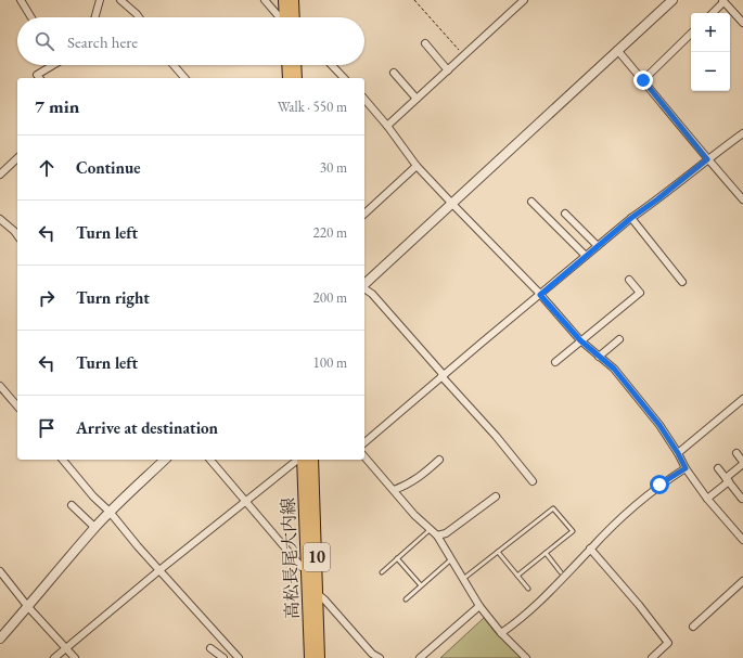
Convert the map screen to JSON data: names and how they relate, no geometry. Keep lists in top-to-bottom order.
{
  "streets": {
    "main road": ["10", "高松長尾大内線"]
  },
  "page": {
    "map_buttons": ["+", "−"],
    "search": "Search here",
    "heading": ["7 min", "Walk · 550 m"],
    "list": [
      ["Continue", "30 m"],
      ["Turn left", "220 m"],
      ["Turn right", "200 m"],
      ["Turn left", "100 m"],
      "Arrive at destination"
    ]
  }
}
